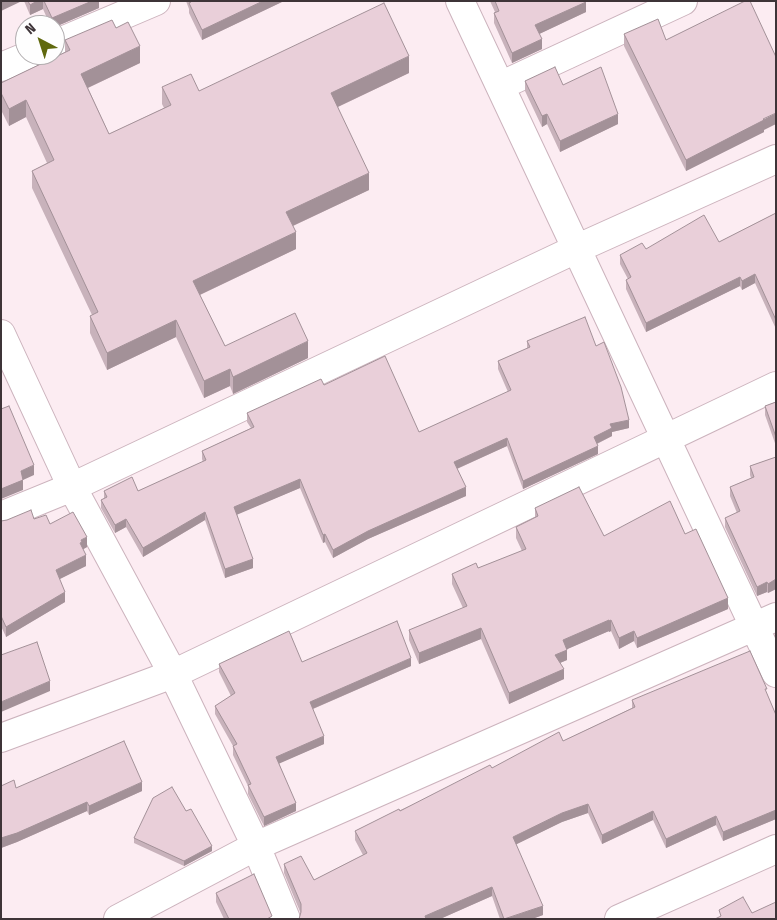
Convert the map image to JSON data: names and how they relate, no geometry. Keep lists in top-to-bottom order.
{
  "north": "top left"
}
